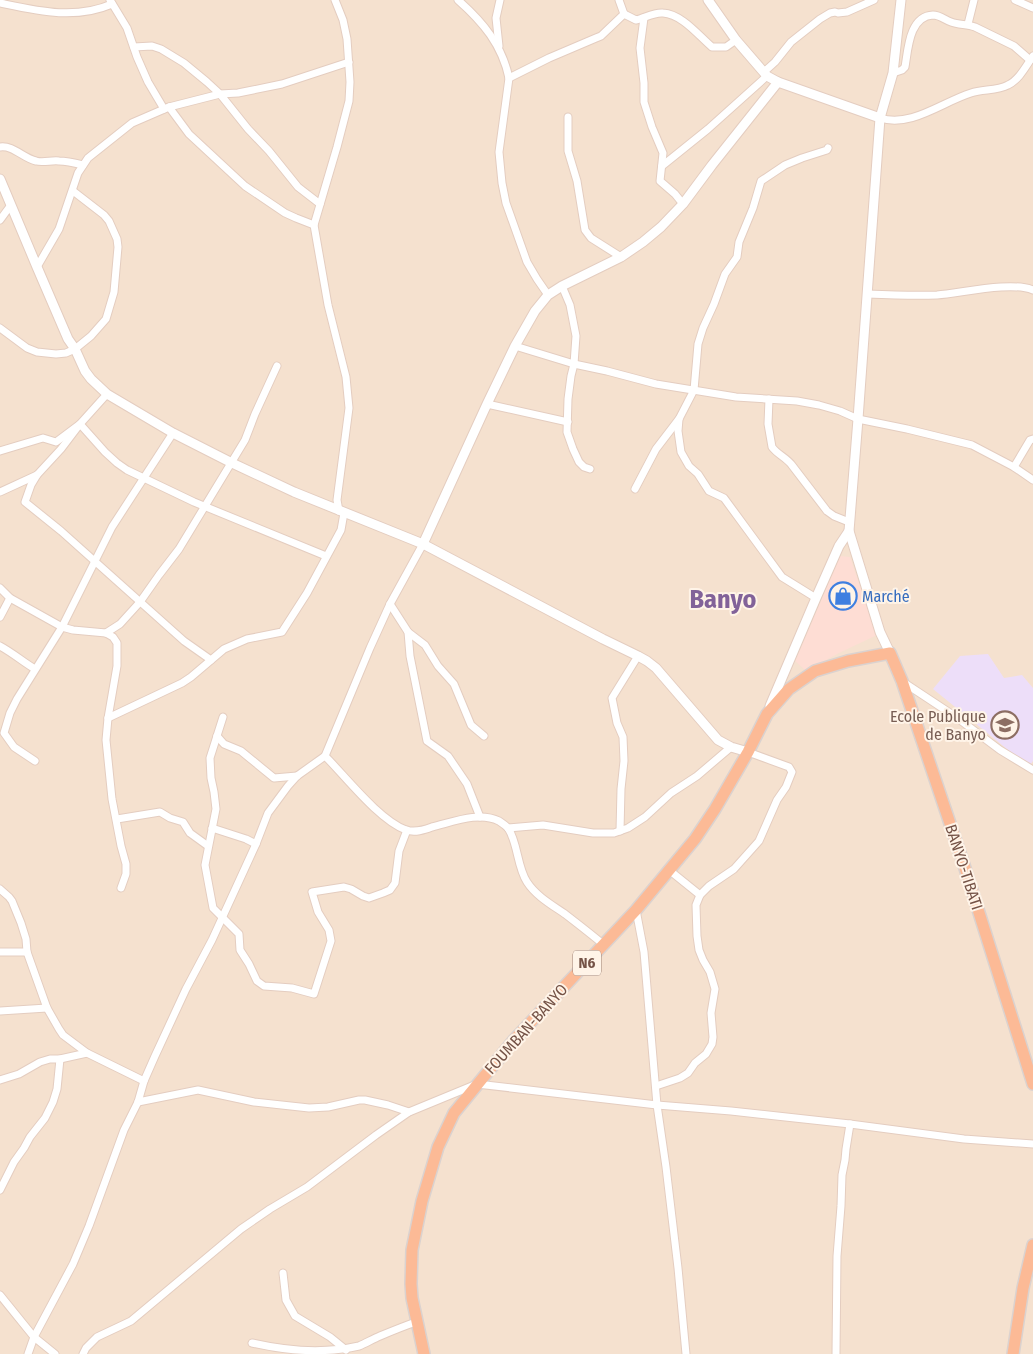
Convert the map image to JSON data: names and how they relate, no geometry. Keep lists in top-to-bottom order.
{
  "streets": {
    "highway": ["BANYO-TIBATI", "N6", "FOUMBAN-BANYO"]
  },
  "crossings": [
    ["BANYO-TIBATI", "FOUMBAN-BANYO"]
  ],
  "districts": ["Banyo"],
  "places": {
    "shop": ["Marché"],
    "school or university": ["Ecole Publique de Banyo"]
  }
}
